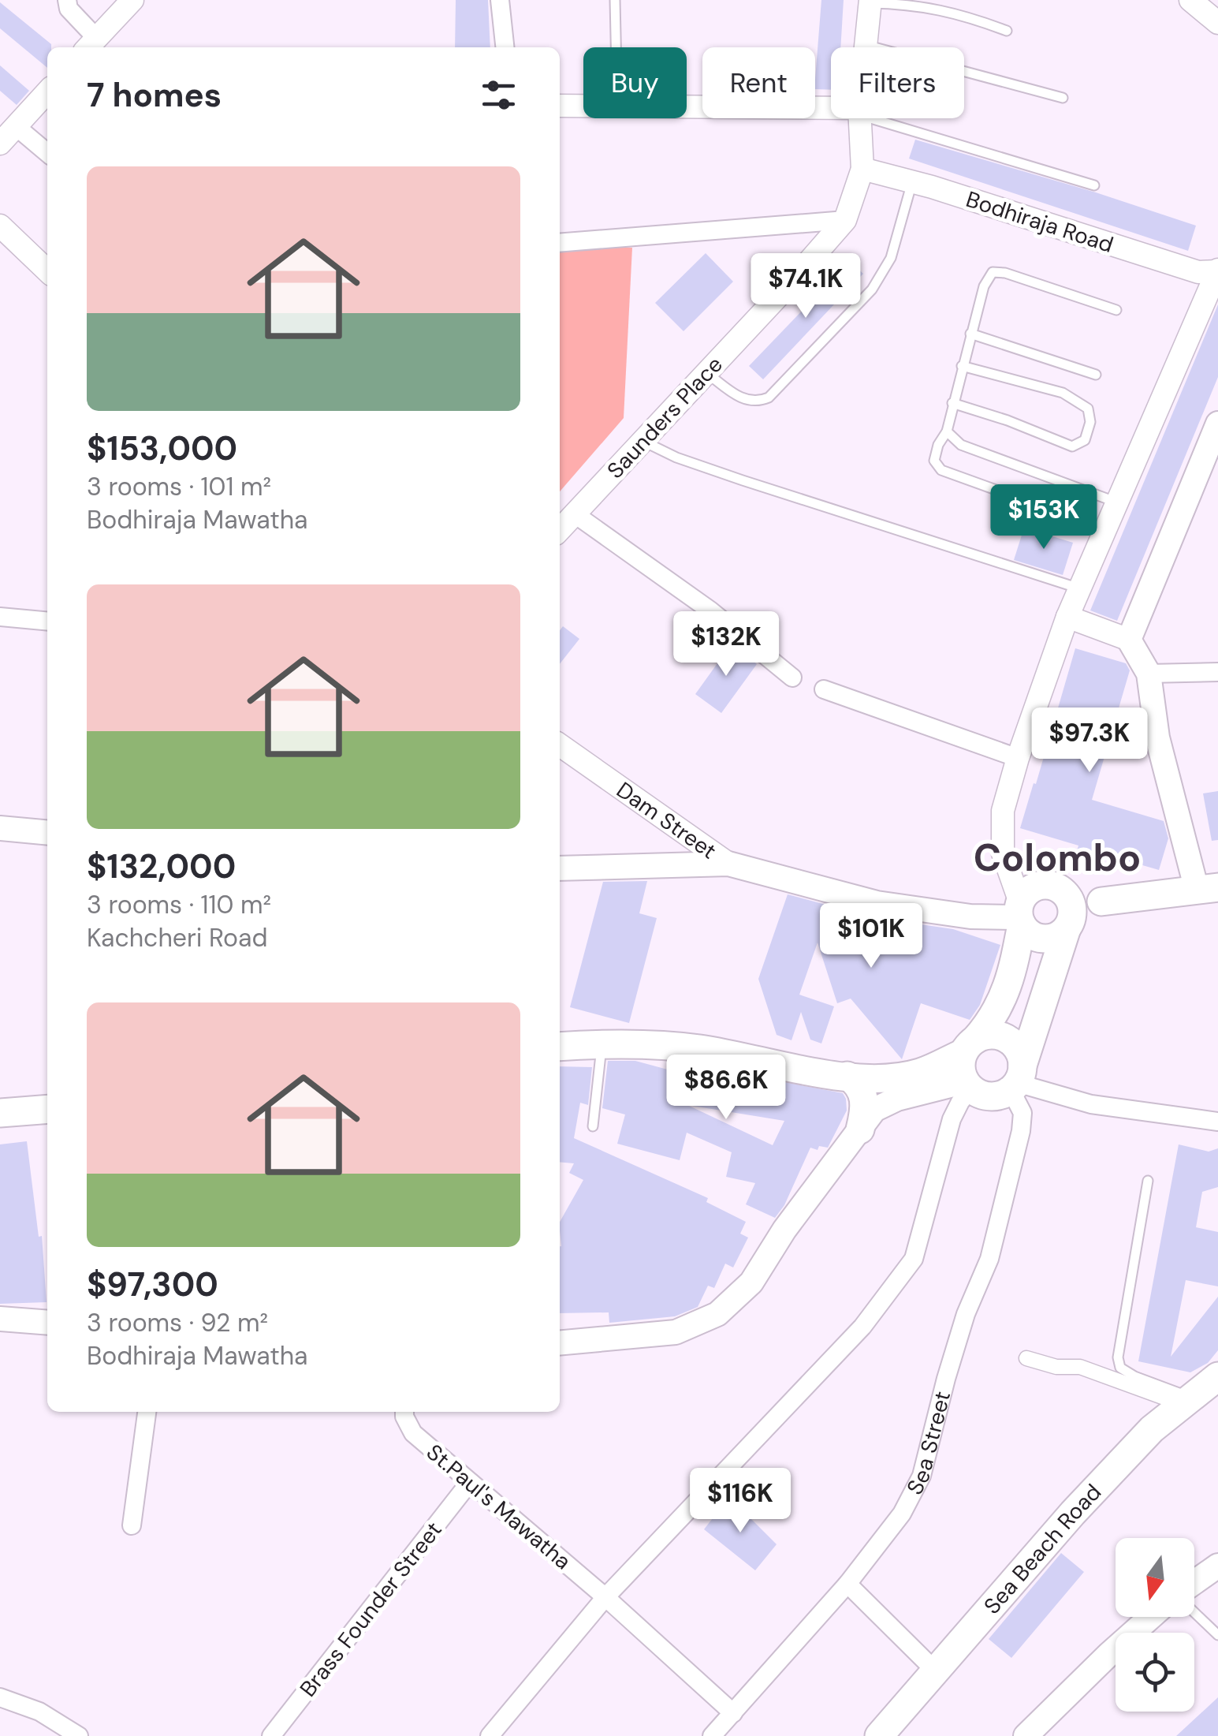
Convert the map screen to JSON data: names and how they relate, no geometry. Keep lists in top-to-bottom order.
{
  "streets": {
    "main road": ["Dam Street", "Sea Beach Road"],
    "street": [
      "Bodhiraja Road",
      "Saunders Place",
      "Sea Street",
      "St.Paul's Mawatha",
      "Brass Founder Street"
    ]
  },
  "crossings": [
    ["Bodhiraja Road", "Saunders Place"],
    ["Sea Street", "St.Paul's Mawatha"],
    ["St.Paul's Mawatha", "Brass Founder Street"]
  ],
  "districts": ["Colombo"],
  "north": "bottom",
  "page": {
    "chip": ["Buy", "Rent", "Filters"],
    "heading": "7 homes",
    "list": [
      {
        "name": "$153,000",
        "note": "3 rooms · 101 m² · Bodhiraja Mawatha"
      },
      {
        "name": "$132,000",
        "note": "3 rooms · 110 m² · Kachcheri Road"
      },
      {
        "name": "$97,300",
        "note": "3 rooms · 92 m² · Bodhiraja Mawatha"
      }
    ],
    "price": [
      "$74.1K",
      "$153K",
      "$132K",
      "$97.3K",
      "$101K",
      "$86.6K",
      "$116K"
    ]
  }
}
